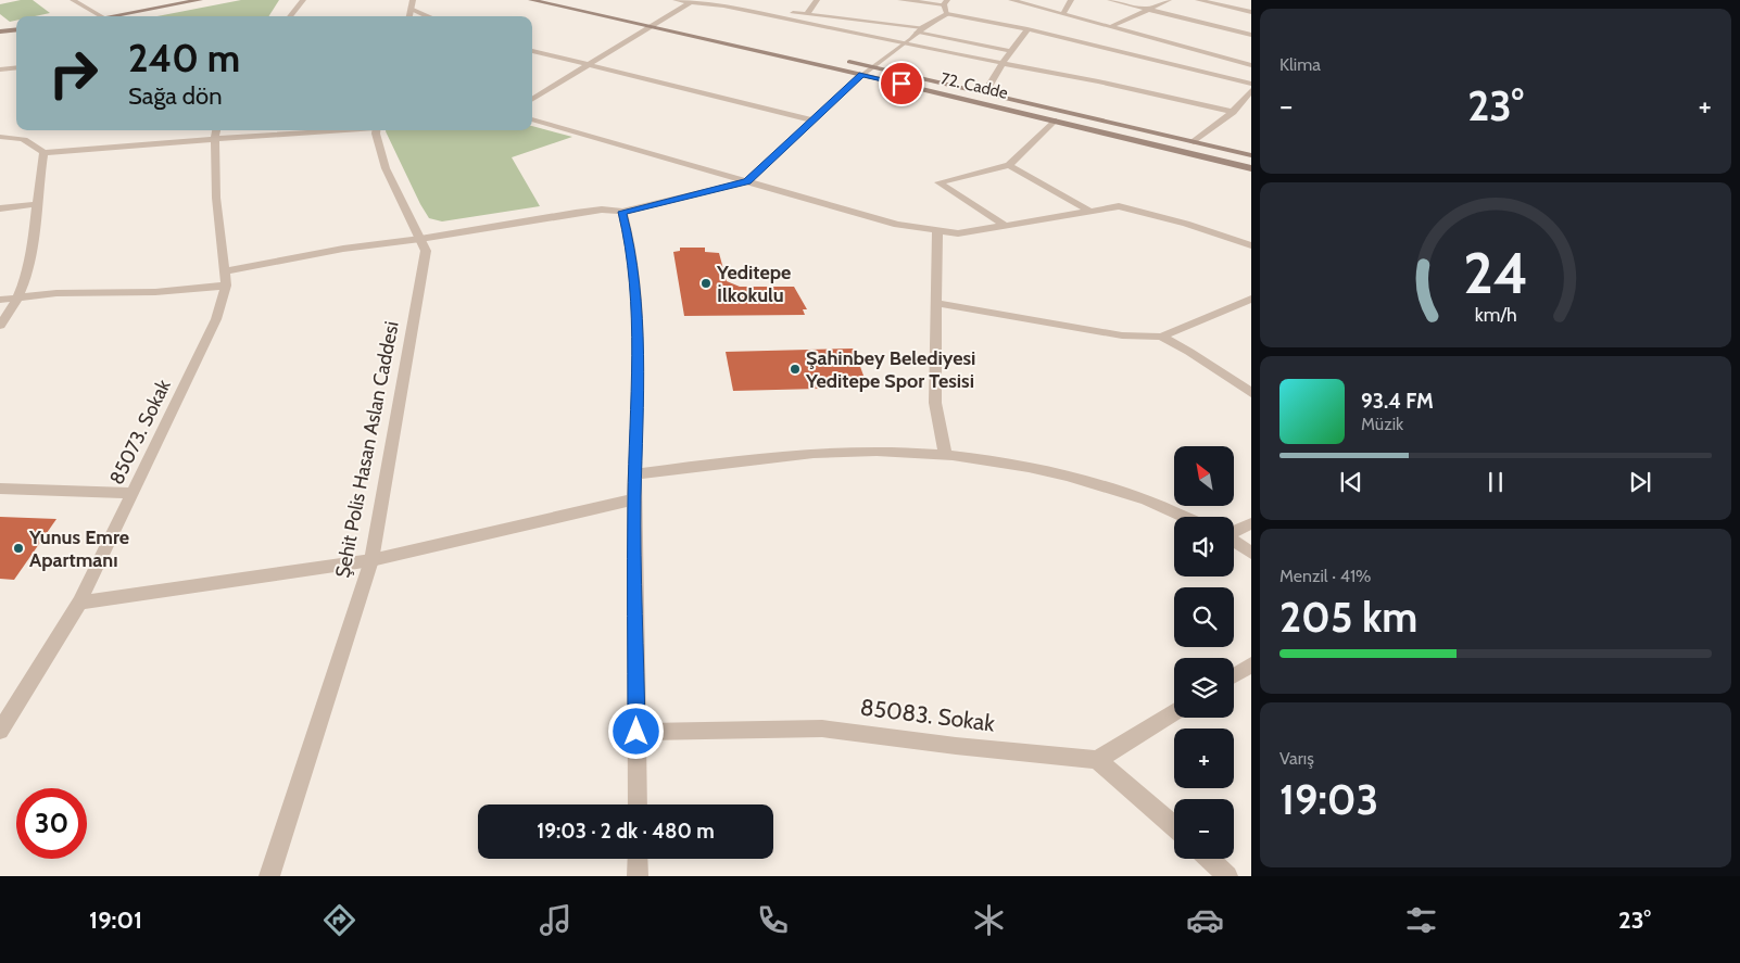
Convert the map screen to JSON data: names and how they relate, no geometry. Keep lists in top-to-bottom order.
{
  "streets": {
    "main road": ["72. Cadde"],
    "street": ["85073. Sokak", "Şehit Polis Hasan Aslan Caddesi", "85083. Sokak"]
  },
  "places": ["Yeditepe İlkokulu", "Şahinbey Belediyesi Yeditepe Spor Tesisi", "Yunus Emre Apartmanı"],
  "north": "top left",
  "page": {
    "tile": [
      "Klima",
      ["Menzil · 41%", "205 km"],
      ["Varış", "19:03"]
    ],
    "turn": ["240 m", "Sağa dön"],
    "heat": ["−", "23°", "+"],
    "song": ["93.4 FM", "Müzik"],
    "map_buttons": ["+", "−"],
    "limit": "30",
    "trip": "19:03 · 2 dk · 480 m",
    "tabs": ["19:01", "23°"],
    "gauge": ["24", "km/h"]
  }
}
